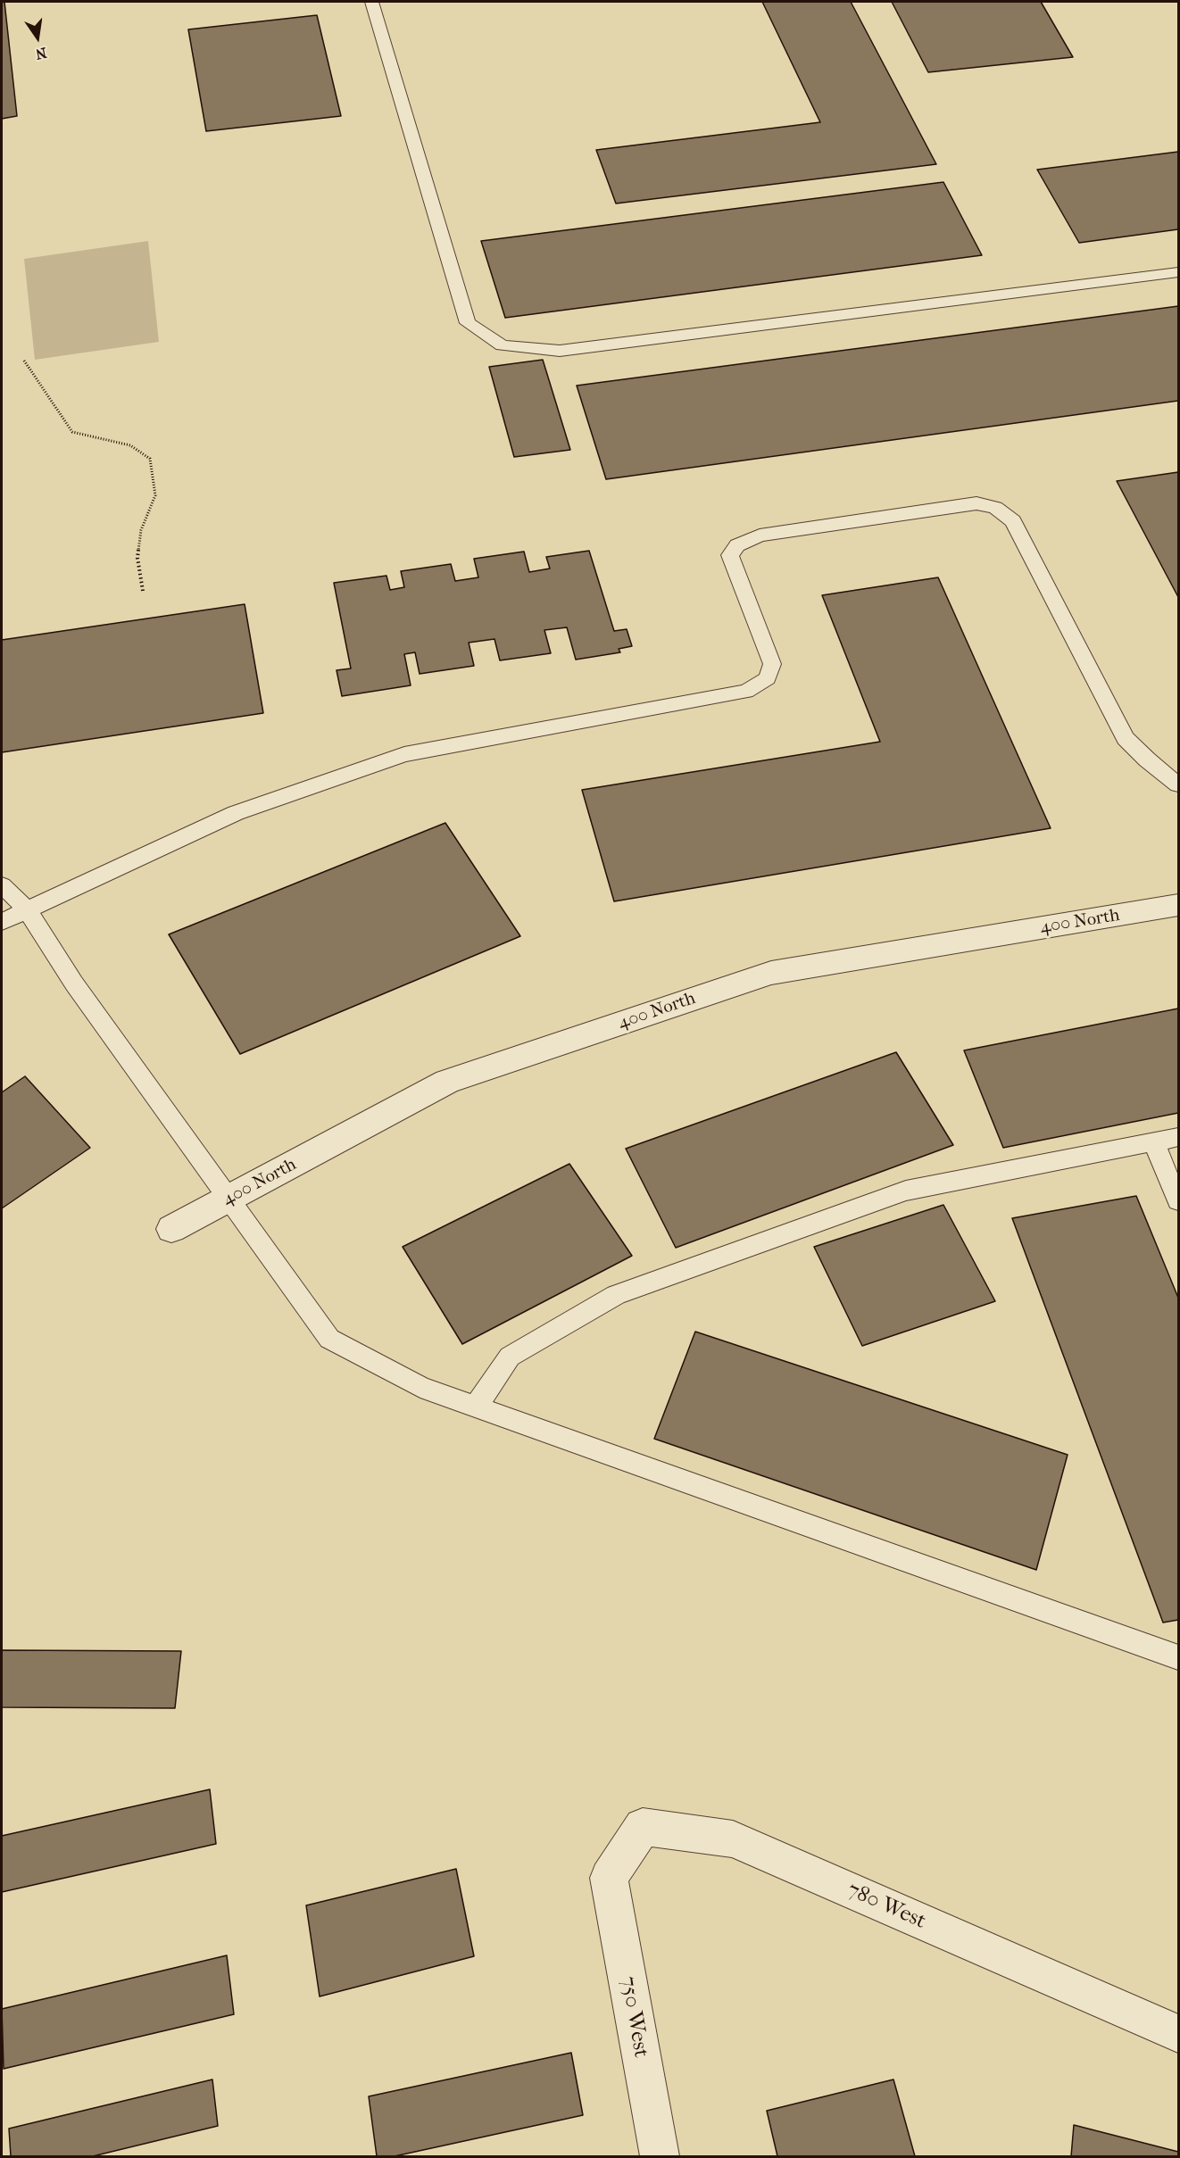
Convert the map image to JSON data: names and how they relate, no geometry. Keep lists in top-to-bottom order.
{
  "streets": {
    "street": ["400 North", "780 West", "750 West"]
  },
  "crossings": [
    ["780 West", "750 West"]
  ],
  "north": "bottom"
}
